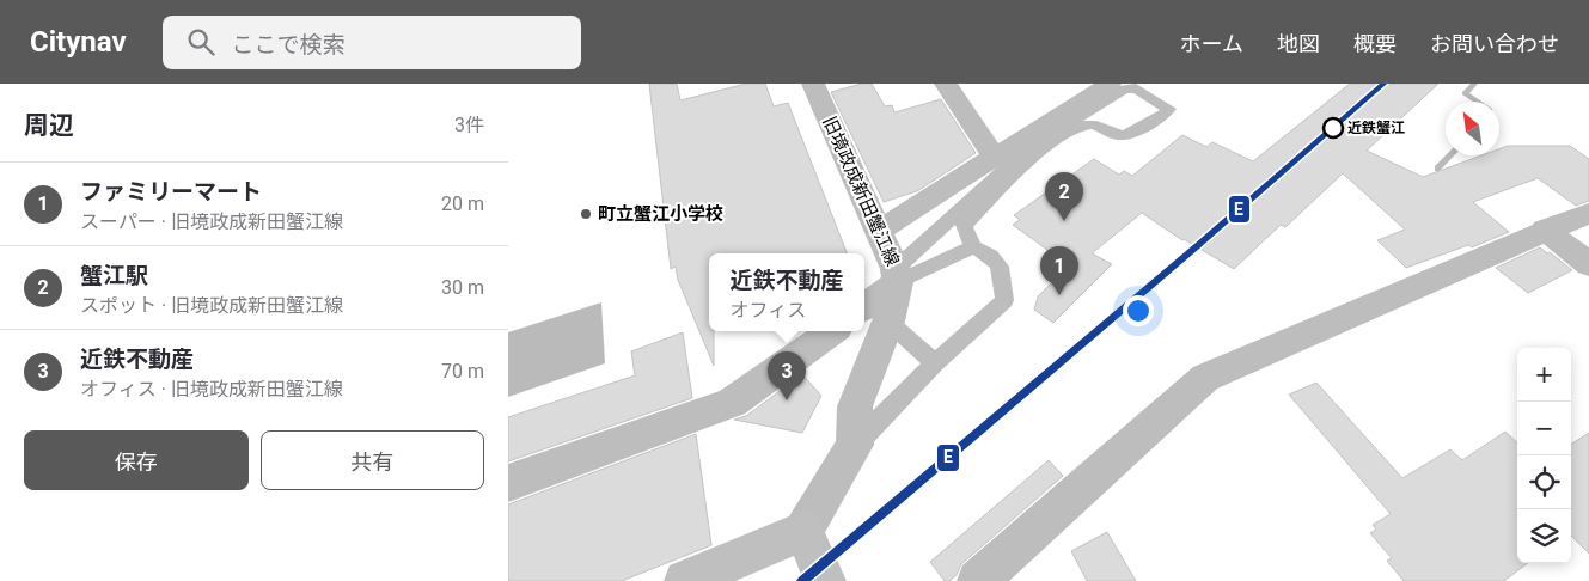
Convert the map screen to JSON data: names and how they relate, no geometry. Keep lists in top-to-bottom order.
{
  "streets": {
    "street": ["旧境政成新田蟹江線"]
  },
  "places": ["近鉄蟹江", "町立蟹江小学校"],
  "lines": ["transit line E"],
  "north": "top left",
  "page": {
    "header": "Citynav",
    "search": "ここで検索",
    "nav": [
      "ホーム",
      "地図",
      "概要",
      "お問い合わせ"
    ],
    "heading": ["周辺", "3件"],
    "list": [
      {
        "mark": "1",
        "name": "ファミリーマート",
        "note": "スーパー · 旧境政成新田蟹江線",
        "value": "20 m"
      },
      {
        "mark": "2",
        "name": "蟹江駅",
        "note": "スポット · 旧境政成新田蟹江線",
        "value": "30 m"
      },
      {
        "mark": "3",
        "name": "近鉄不動産",
        "note": "オフィス · 旧境政成新田蟹江線",
        "value": "70 m"
      }
    ],
    "pins": ["2", "1", "3"],
    "popup": ["近鉄不動産", "オフィス"],
    "map_buttons": ["+", "−"],
    "buttons": ["保存", "共有"]
  }
}
